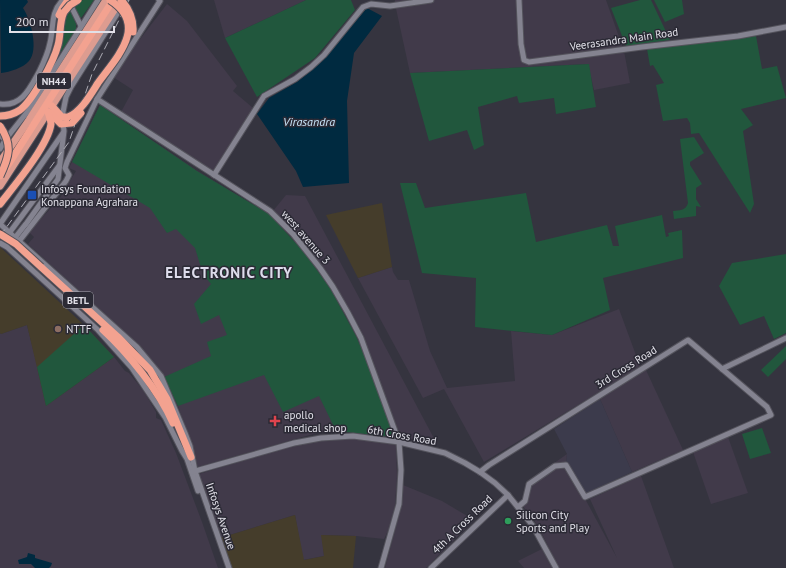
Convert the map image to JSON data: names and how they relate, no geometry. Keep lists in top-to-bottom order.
{
  "streets": {
    "highway": ["NH44", "BETL"],
    "street": [
      "Veerasandra Main Road",
      "west avenue 3",
      "3rd Cross Road",
      "6th Cross Road",
      "Infosys Avenue",
      "4th A Cross Road"
    ]
  },
  "crossings": [
    ["west avenue 3", "6th Cross Road"],
    ["BETL", "Infosys Avenue"],
    ["3rd Cross Road", "6th Cross Road"],
    ["6th Cross Road", "Infosys Avenue"],
    ["6th Cross Road", "4th A Cross Road"]
  ],
  "districts": ["ELECTRONIC CITY"],
  "water": ["Virasandra"],
  "places": {
    "transit": ["Infosys Foundation Konappana Agrahara"],
    "other": ["NTTF", "Silicon City Sports and Play"],
    "health": ["apollo medical shop"]
  },
  "scale_bar": "200 m"
}
